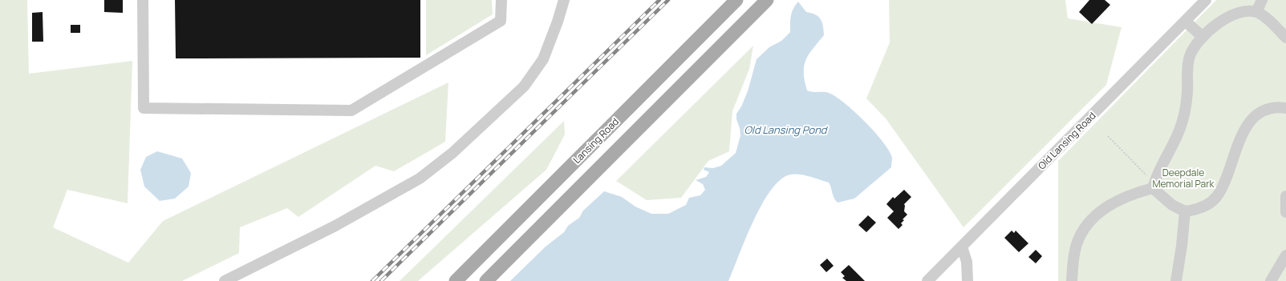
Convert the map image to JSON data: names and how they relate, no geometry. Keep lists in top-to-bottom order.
{
  "streets": {
    "main road": ["Lansing Road"],
    "street": ["Old Lansing Road"]
  },
  "water": ["Old Lansing Pond"],
  "parks": ["Deepdale Memorial Park"]
}
